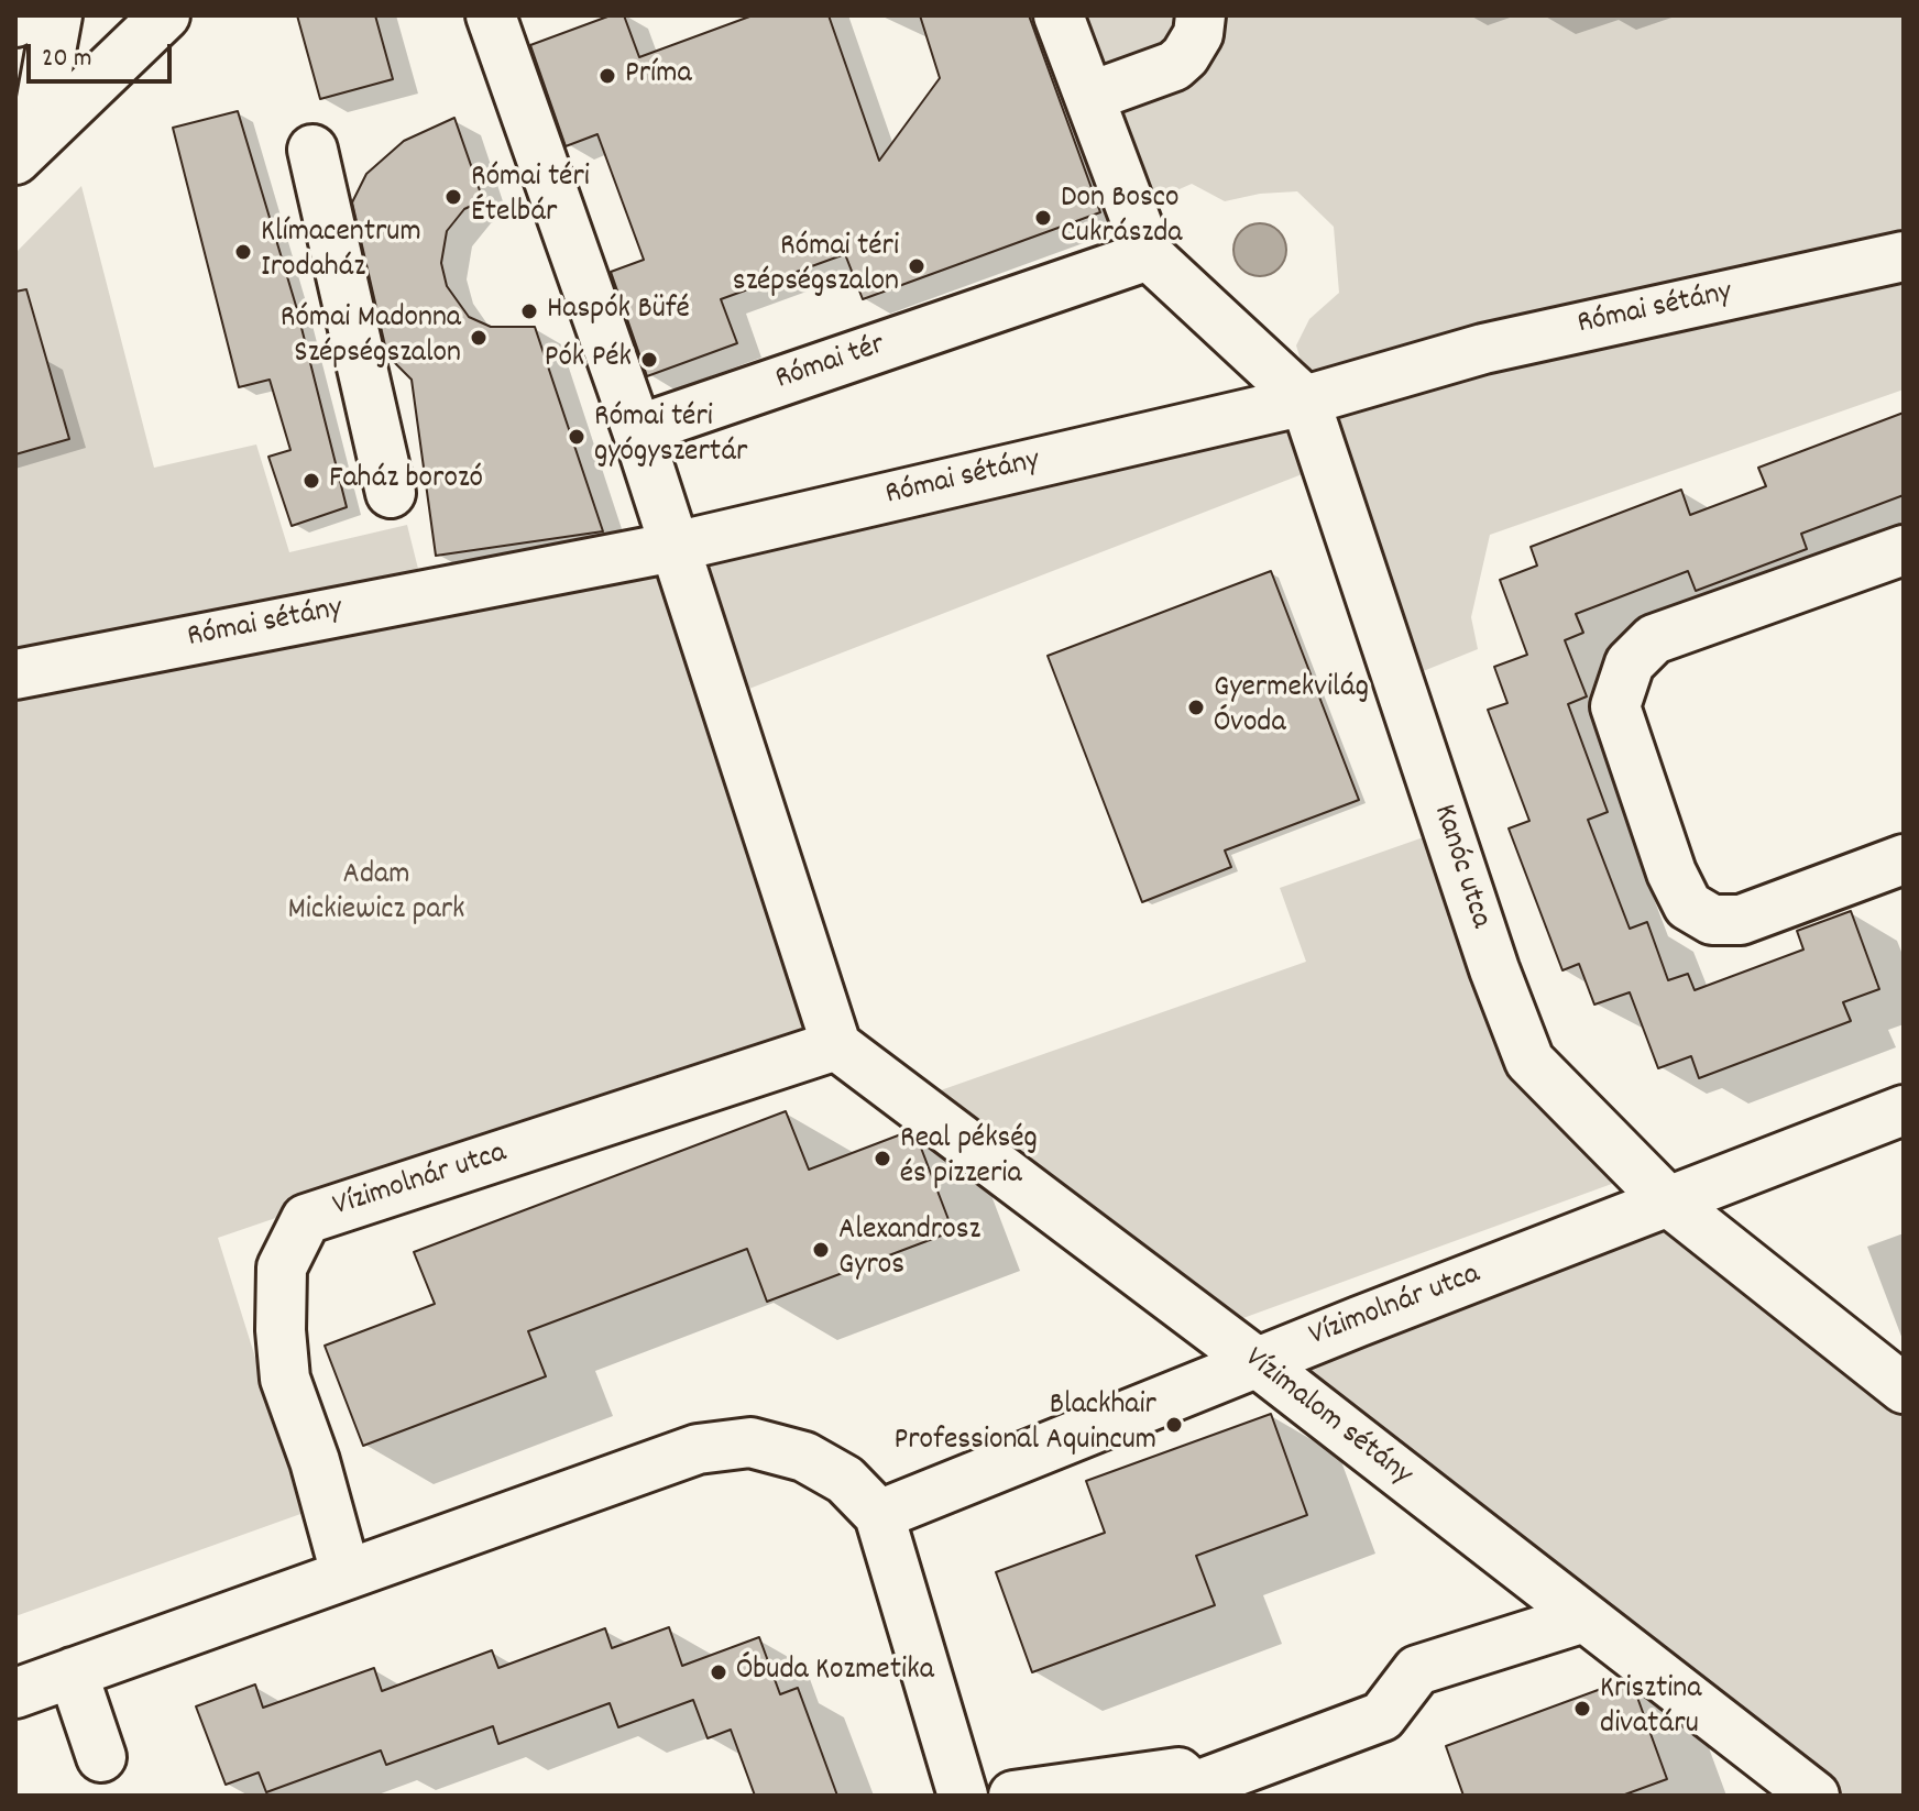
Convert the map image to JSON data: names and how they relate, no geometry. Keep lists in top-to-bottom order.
{
  "streets": {
    "street": [
      "Római sétány",
      "Római tér",
      "Kanóc utca",
      "Vízimolnár utca",
      "Vízimalom sétány"
    ]
  },
  "crossings": [
    ["Római sétány", "Kanóc utca"],
    ["Római tér", "Kanóc utca"],
    ["Kanóc utca", "Vízimolnár utca"],
    ["Vízimolnár utca", "Vízimalom sétány"]
  ],
  "parks": ["Adam Mickiewicz park"],
  "places": [
    "Príma",
    "Római téri Ételbár",
    "Don Bosco Cukrászda",
    "Klímacentrum Irodaház",
    "Római téri szépségszalon",
    "Haspók Büfé",
    "Római Madonna Szépségszalon",
    "Pók Pék",
    "Római téri gyógyszertár",
    "Faház borozó",
    "Gyermekvilág Óvoda",
    "Real pékség és pizzeria",
    "Alexandrosz Gyros",
    "Blackhair Professional Aquincum",
    "Óbuda Kozmetika",
    "Krisztina divatáru"
  ],
  "scale_bar": "20 m"
}
